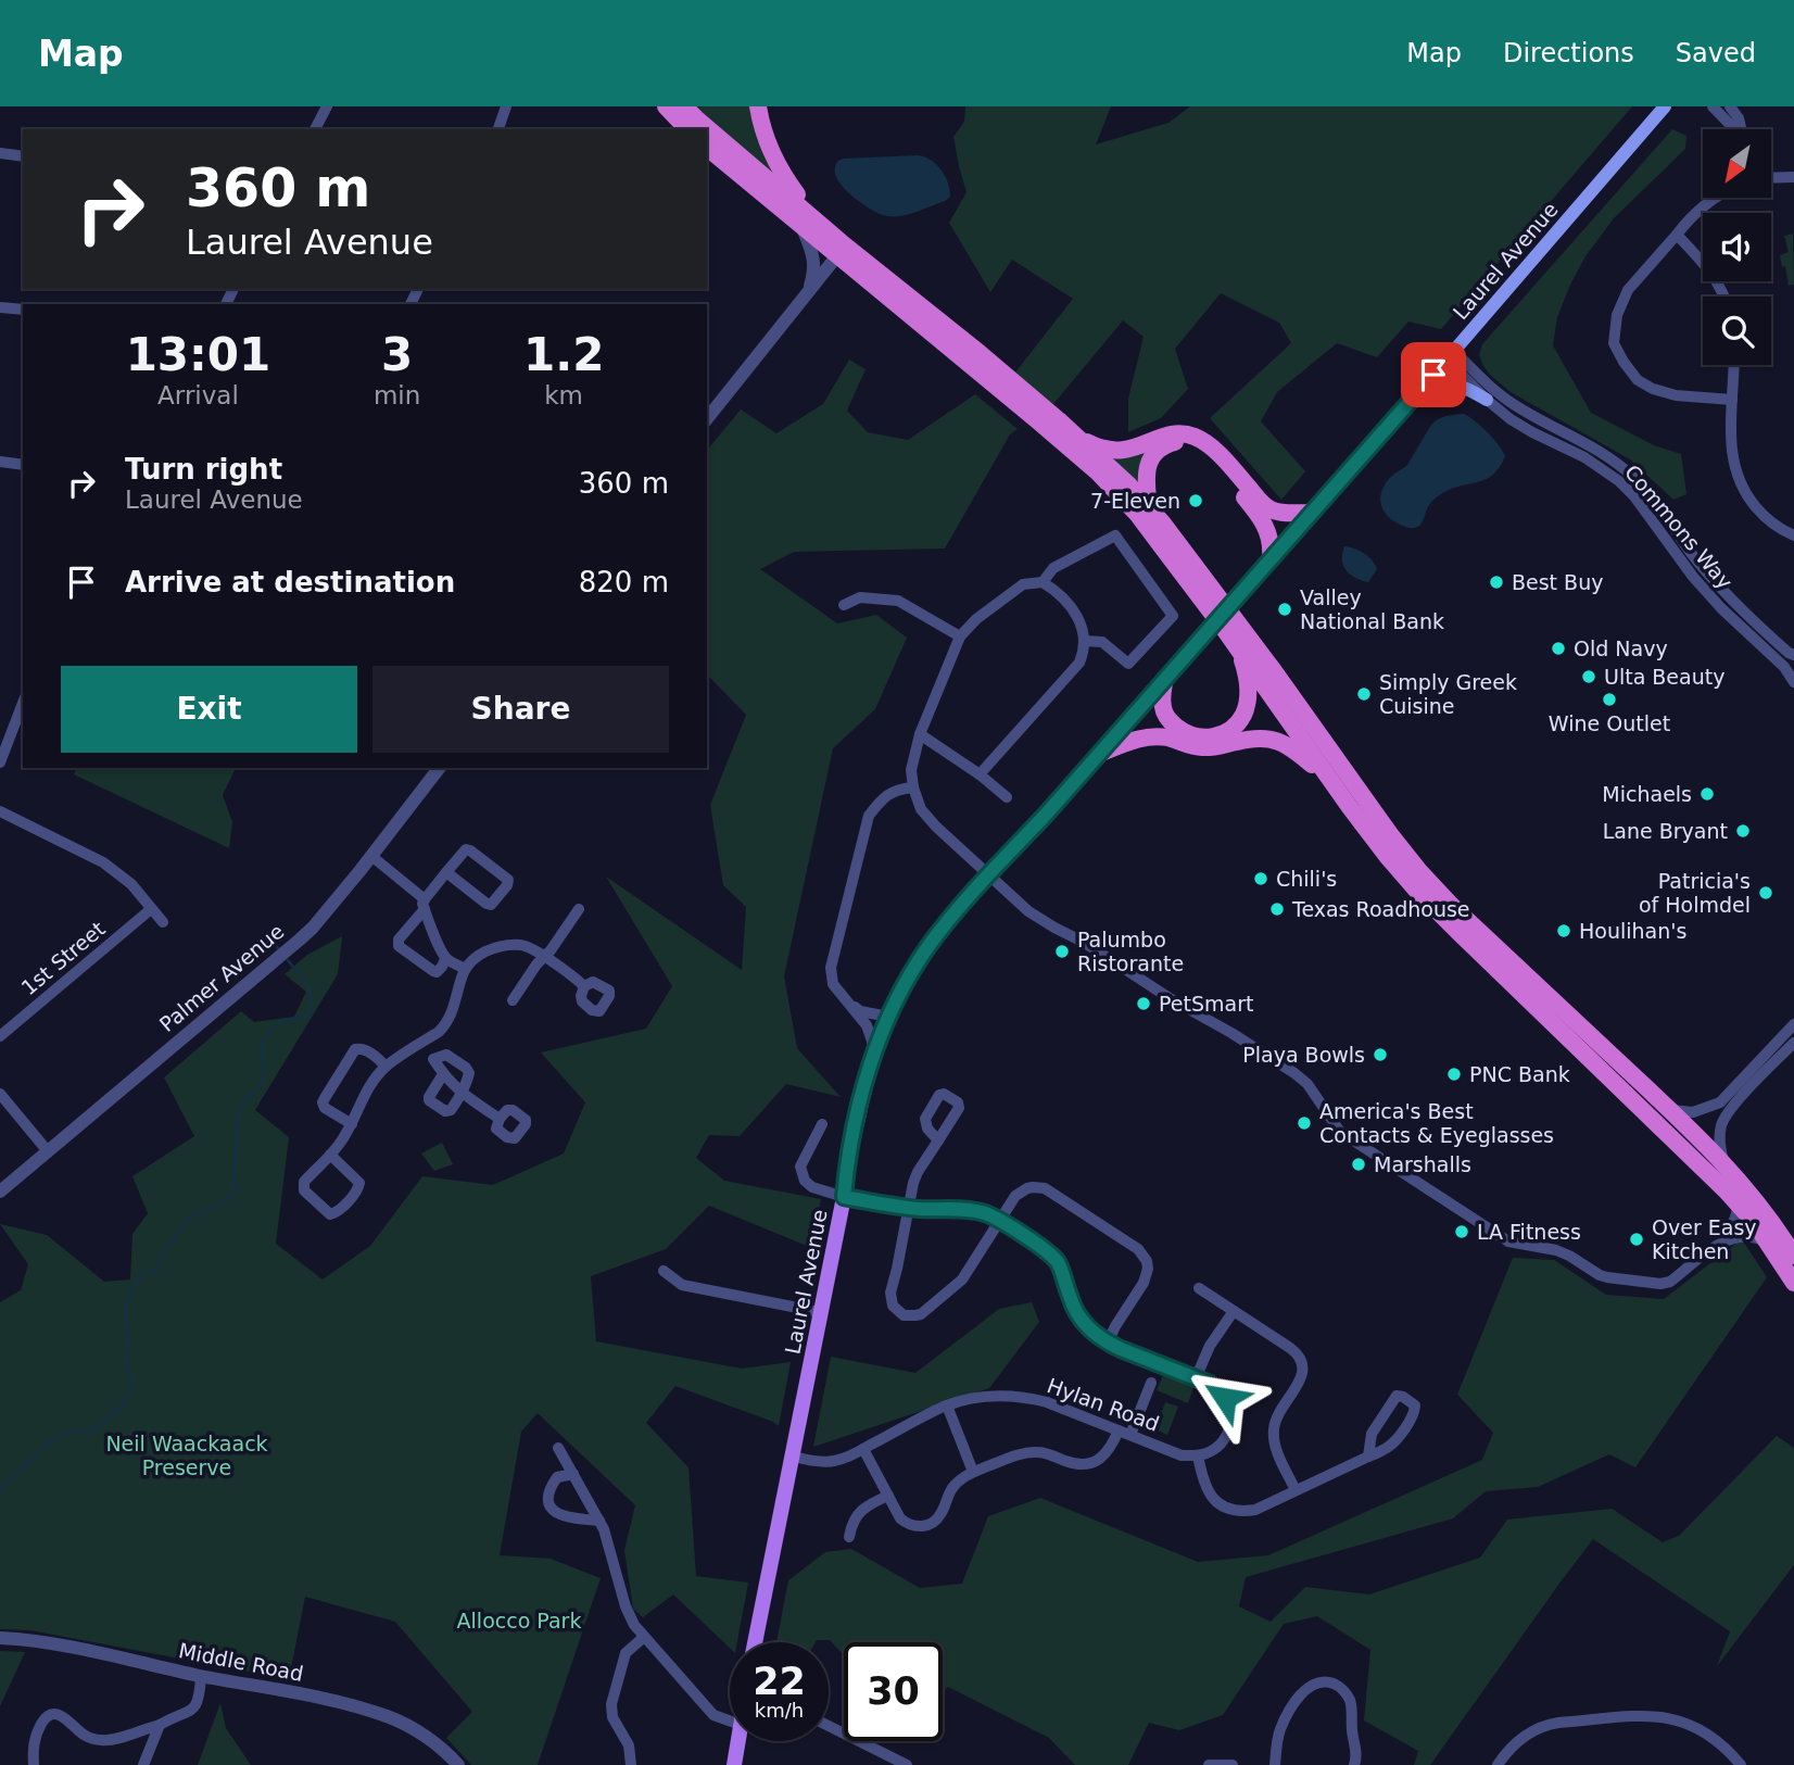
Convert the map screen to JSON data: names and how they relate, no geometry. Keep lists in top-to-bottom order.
{
  "streets": {
    "main road": ["Laurel Avenue"],
    "street": [
      "Commons Way",
      "1st Street",
      "Palmer Avenue",
      "Hylan Road",
      "Middle Road"
    ]
  },
  "crossings": [
    ["Laurel Avenue", "Commons Way"],
    ["Laurel Avenue", "Hylan Road"]
  ],
  "parks": ["Neil Waackaack Preserve", "Allocco Park"],
  "places": [
    "7-Eleven",
    "Best Buy",
    "Valley National Bank",
    "Old Navy",
    "Ulta Beauty",
    "Simply Greek Cuisine",
    "Wine Outlet",
    "Michaels",
    "Lane Bryant",
    "Chili's",
    "Patricia's of Holmdel",
    "Texas Roadhouse",
    "Houlihan's",
    "Palumbo Ristorante",
    "PetSmart",
    "Playa Bowls",
    "PNC Bank",
    "America's Best Contacts & Eyeglasses",
    "Marshalls",
    "LA Fitness",
    "Over Easy Kitchen"
  ],
  "north": "bottom left",
  "page": {
    "header": "Map",
    "nav": ["Map", "Directions", "Saved"],
    "turn": ["360 m", "Laurel Avenue"],
    "eta": [
      "13:01",
      "Arrival",
      "3",
      "min",
      "1.2",
      "km"
    ],
    "list": [
      {
        "name": "Turn right",
        "note": "Laurel Avenue",
        "value": "360 m"
      },
      {
        "name": "Arrive at destination",
        "value": "820 m"
      }
    ],
    "buttons": ["Exit", "Share"],
    "speed": "22 km/h",
    "limit": "30"
  }
}
